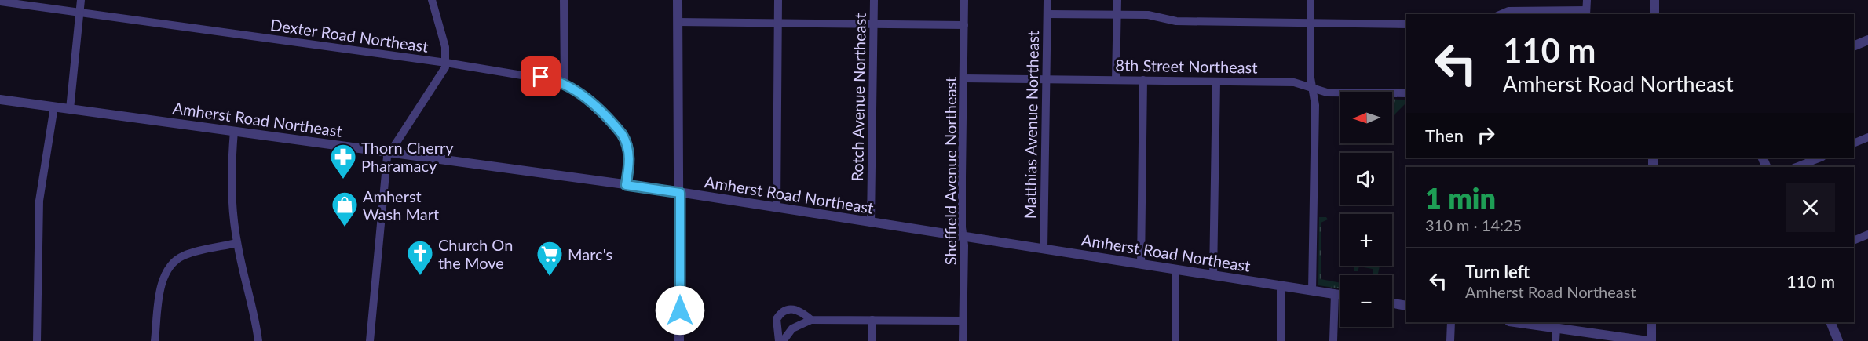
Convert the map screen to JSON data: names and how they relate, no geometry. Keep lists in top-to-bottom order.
{
  "streets": {
    "street": [
      "Dexter Road Northeast",
      "8th Street Northeast",
      "Rotch Avenue Northeast",
      "Amherst Road Northeast",
      "Matthias Avenue Northeast",
      "Sheffield Avenue Northeast"
    ]
  },
  "crossings": [
    ["Dexter Road Northeast", "Amherst Road Northeast"],
    ["8th Street Northeast", "Matthias Avenue Northeast"],
    ["8th Street Northeast", "Sheffield Avenue Northeast"],
    ["Rotch Avenue Northeast", "Amherst Road Northeast"],
    ["Amherst Road Northeast", "Matthias Avenue Northeast"],
    ["Amherst Road Northeast", "Sheffield Avenue Northeast"]
  ],
  "places": {
    "pharmacy": ["Thorn Cherry Pharamacy"],
    "shop": ["Amherst Wash Mart"],
    "church": ["Church On the Move"],
    "supermarket": ["Marc's"]
  },
  "north": "left",
  "page": {
    "turn": ["110 m", "Amherst Road Northeast"],
    "map_buttons": ["+", "−"],
    "then": "Then",
    "heading": ["1 min", "310 m · 14:25"],
    "list": [
      {
        "name": "Turn left",
        "note": "Amherst Road Northeast",
        "value": "110 m"
      }
    ]
  }
}
